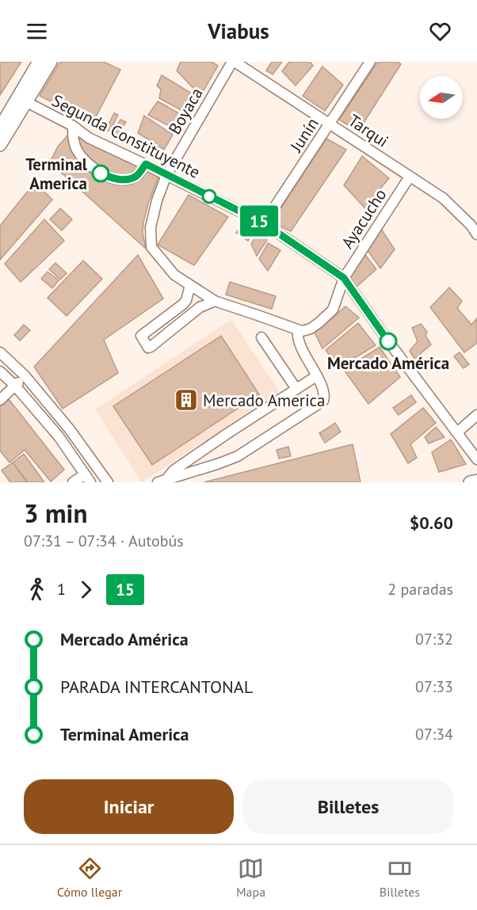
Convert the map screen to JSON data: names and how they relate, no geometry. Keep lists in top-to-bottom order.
{
  "streets": {
    "street": [
      "Boyaca",
      "Tarqui",
      "Junín",
      "Segunda Constituyente",
      "Ayacucho"
    ]
  },
  "crossings": [
    ["Boyaca", "Tarqui"],
    ["Boyaca", "Segunda Constituyente"],
    ["Boyaca", "Ayacucho"],
    ["Tarqui", "Junín"],
    ["Tarqui", "Ayacucho"],
    ["Junín", "Segunda Constituyente"],
    ["Segunda Constituyente", "Ayacucho"]
  ],
  "places": {
    "other": ["Terminal America", "Mercado América"],
    "building": ["Mercado America"]
  },
  "lines": ["bus line 15"],
  "north": "left",
  "page": {
    "header": "Viabus",
    "on_map": "15",
    "heading": ["3 min", "07:31 – 07:34 · Autobús", "$0.60"],
    "legs": ["1", "15", "2 paradas"],
    "list": [
      {
        "name": "Mercado América",
        "value": "07:32"
      },
      {
        "name": "PARADA INTERCANTONAL",
        "value": "07:33"
      },
      {
        "name": "Terminal America",
        "value": "07:34"
      }
    ],
    "buttons": ["Iniciar", "Billetes"],
    "tabs": ["Cómo llegar", "Mapa", "Billetes"]
  }
}
